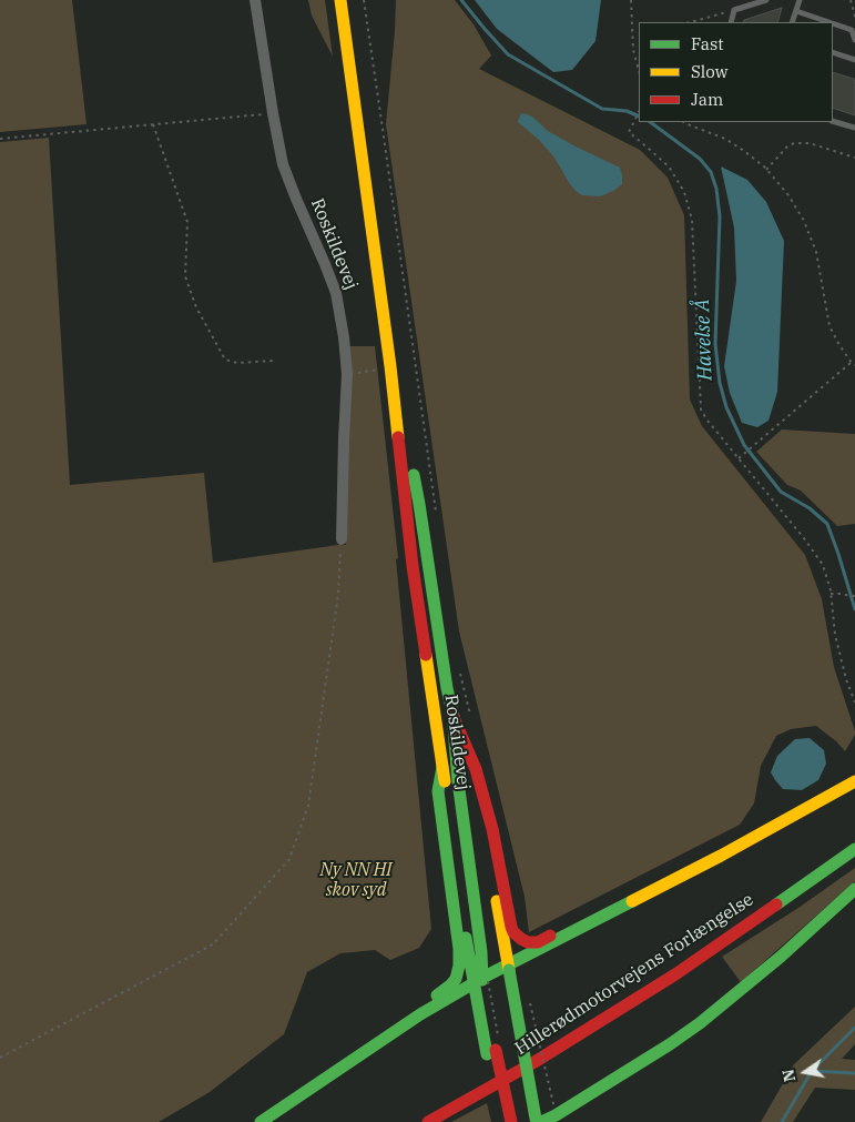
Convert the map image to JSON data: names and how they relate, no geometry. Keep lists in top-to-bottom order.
{
  "streets": {
    "main road": ["Roskildevej", "Hillerødmotorvejens Forlængelse"]
  },
  "water": ["Havelse Å"],
  "parks": ["Ny NN HI skov syd"],
  "legend": ["Fast", "Slow", "Jam"],
  "north": "left"
}
